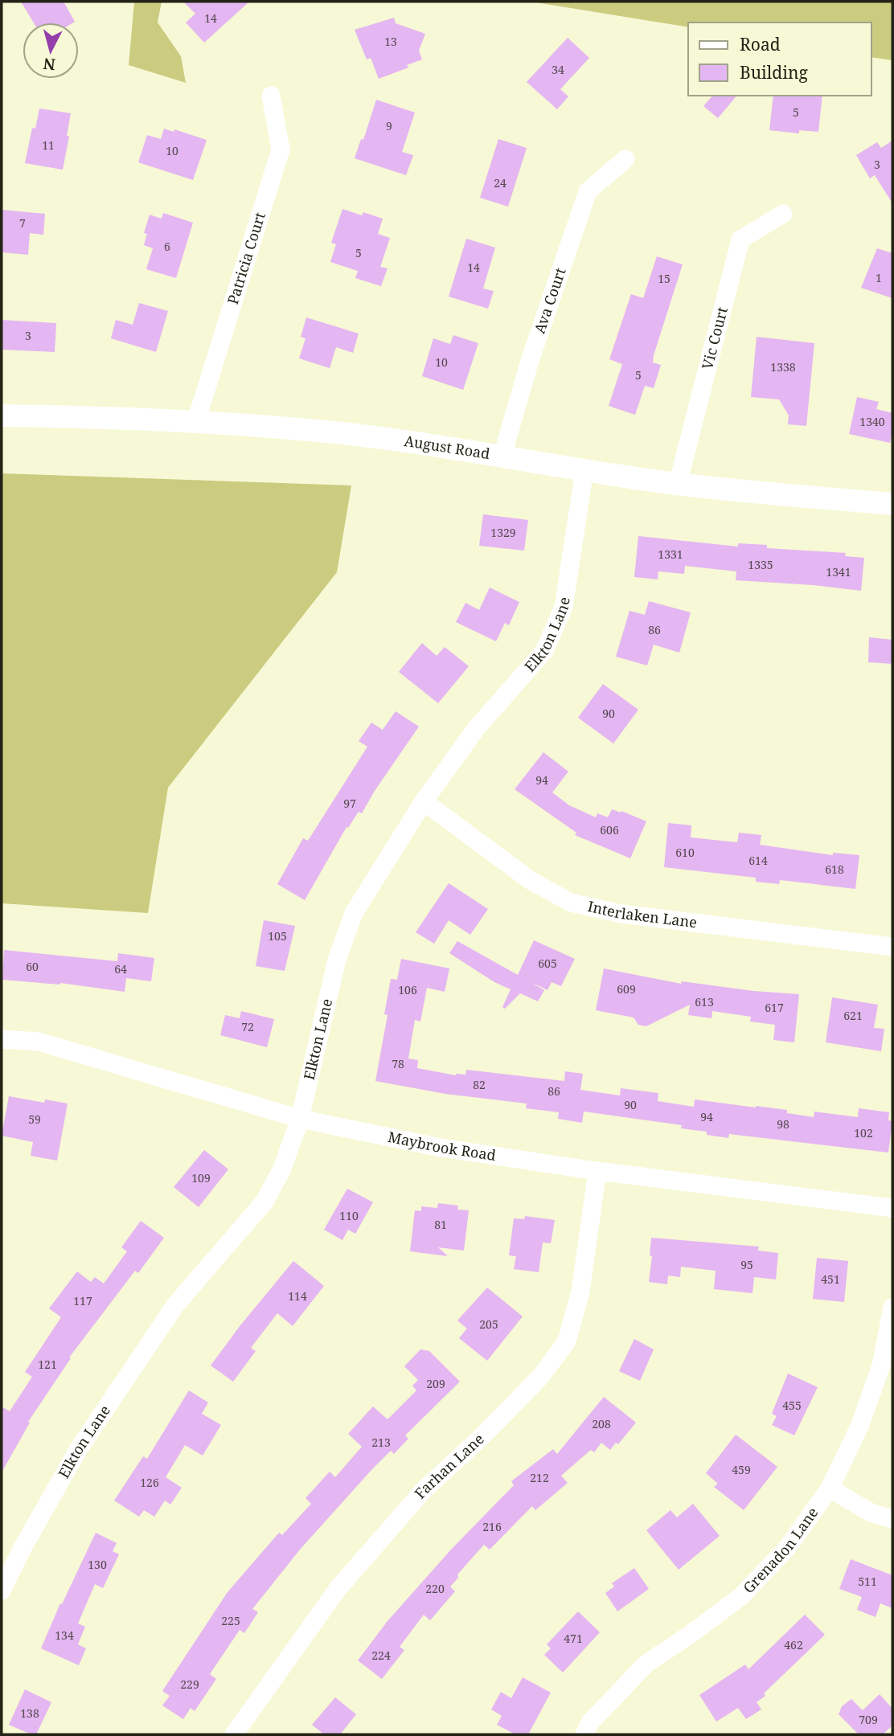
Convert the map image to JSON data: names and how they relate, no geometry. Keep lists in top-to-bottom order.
{
  "streets": {
    "street": [
      "Patricia Court",
      "Ava Court",
      "Vic Court",
      "August Road",
      "Elkton Lane",
      "Interlaken Lane",
      "Maybrook Road",
      "Farhan Lane",
      "Grenadon Lane"
    ]
  },
  "crossings": [
    ["Patricia Court", "August Road"],
    ["Ava Court", "August Road"],
    ["Vic Court", "August Road"],
    ["August Road", "Elkton Lane"],
    ["Elkton Lane", "Interlaken Lane"],
    ["Elkton Lane", "Maybrook Road"],
    ["Maybrook Road", "Farhan Lane"]
  ],
  "house_numbers": [
    "14",
    "13",
    "34",
    "5",
    "9",
    "11",
    "10",
    "3",
    "24",
    "7",
    "6",
    "5",
    "14",
    "1",
    "15",
    "3",
    "10",
    "1338",
    "5",
    "1340",
    "1329",
    "1331",
    "1335",
    "1341",
    "86",
    "90",
    "94",
    "97",
    "606",
    "610",
    "614",
    "618",
    "105",
    "605",
    "60",
    "64",
    "609",
    "106",
    "613",
    "617",
    "621",
    "72",
    "78",
    "82",
    "86",
    "90",
    "94",
    "59",
    "98",
    "102",
    "109",
    "110",
    "81",
    "95",
    "451",
    "114",
    "117",
    "205",
    "121",
    "209",
    "455",
    "208",
    "213",
    "459",
    "212",
    "126",
    "216",
    "130",
    "511",
    "220",
    "225",
    "134",
    "471",
    "462",
    "224",
    "229",
    "138",
    "709"
  ],
  "legend": ["Road", "Building"],
  "north": "bottom"
}
